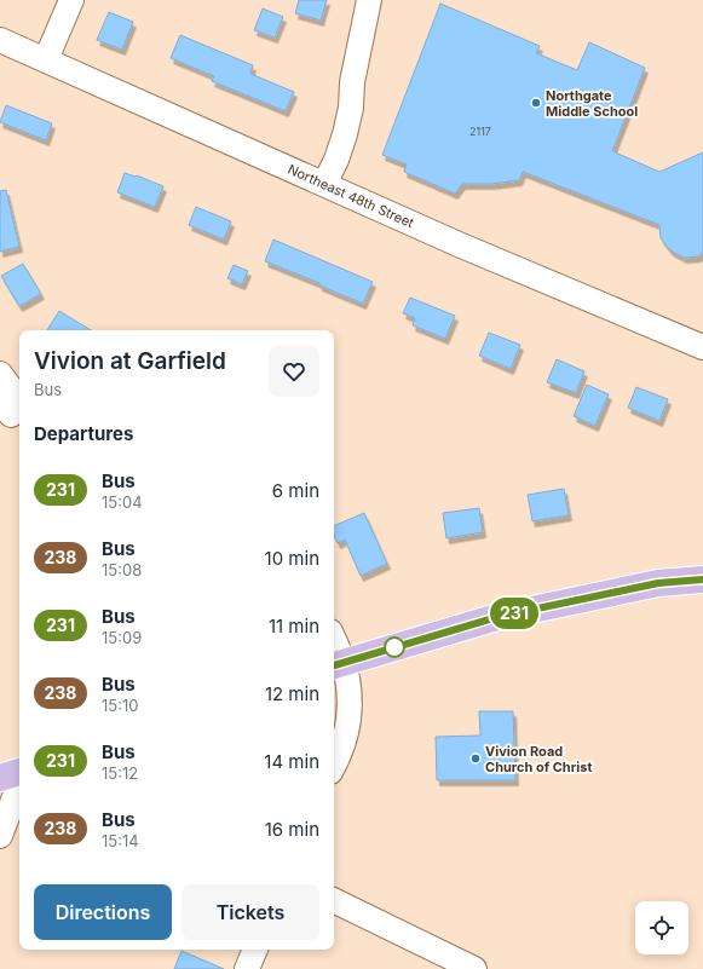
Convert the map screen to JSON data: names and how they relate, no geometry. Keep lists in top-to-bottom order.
{
  "streets": {
    "street": ["Northeast 48th Street"]
  },
  "places": ["Northgate Middle School", "Vivion Road Church of Christ"],
  "lines": ["bus line 231"],
  "house_numbers": ["2117"],
  "page": {
    "on_map": "231",
    "heading": [
      ["Vivion at Garfield", "Bus"],
      "Departures"
    ],
    "list": [
      {
        "mark": "231",
        "name": "Bus",
        "note": "15:04",
        "value": "6 min"
      },
      {
        "mark": "238",
        "name": "Bus",
        "note": "15:08",
        "value": "10 min"
      },
      {
        "mark": "231",
        "name": "Bus",
        "note": "15:09",
        "value": "11 min"
      },
      {
        "mark": "238",
        "name": "Bus",
        "note": "15:10",
        "value": "12 min"
      },
      {
        "mark": "231",
        "name": "Bus",
        "note": "15:12",
        "value": "14 min"
      },
      {
        "mark": "238",
        "name": "Bus",
        "note": "15:14",
        "value": "16 min"
      }
    ],
    "buttons": ["Directions", "Tickets"]
  }
}
